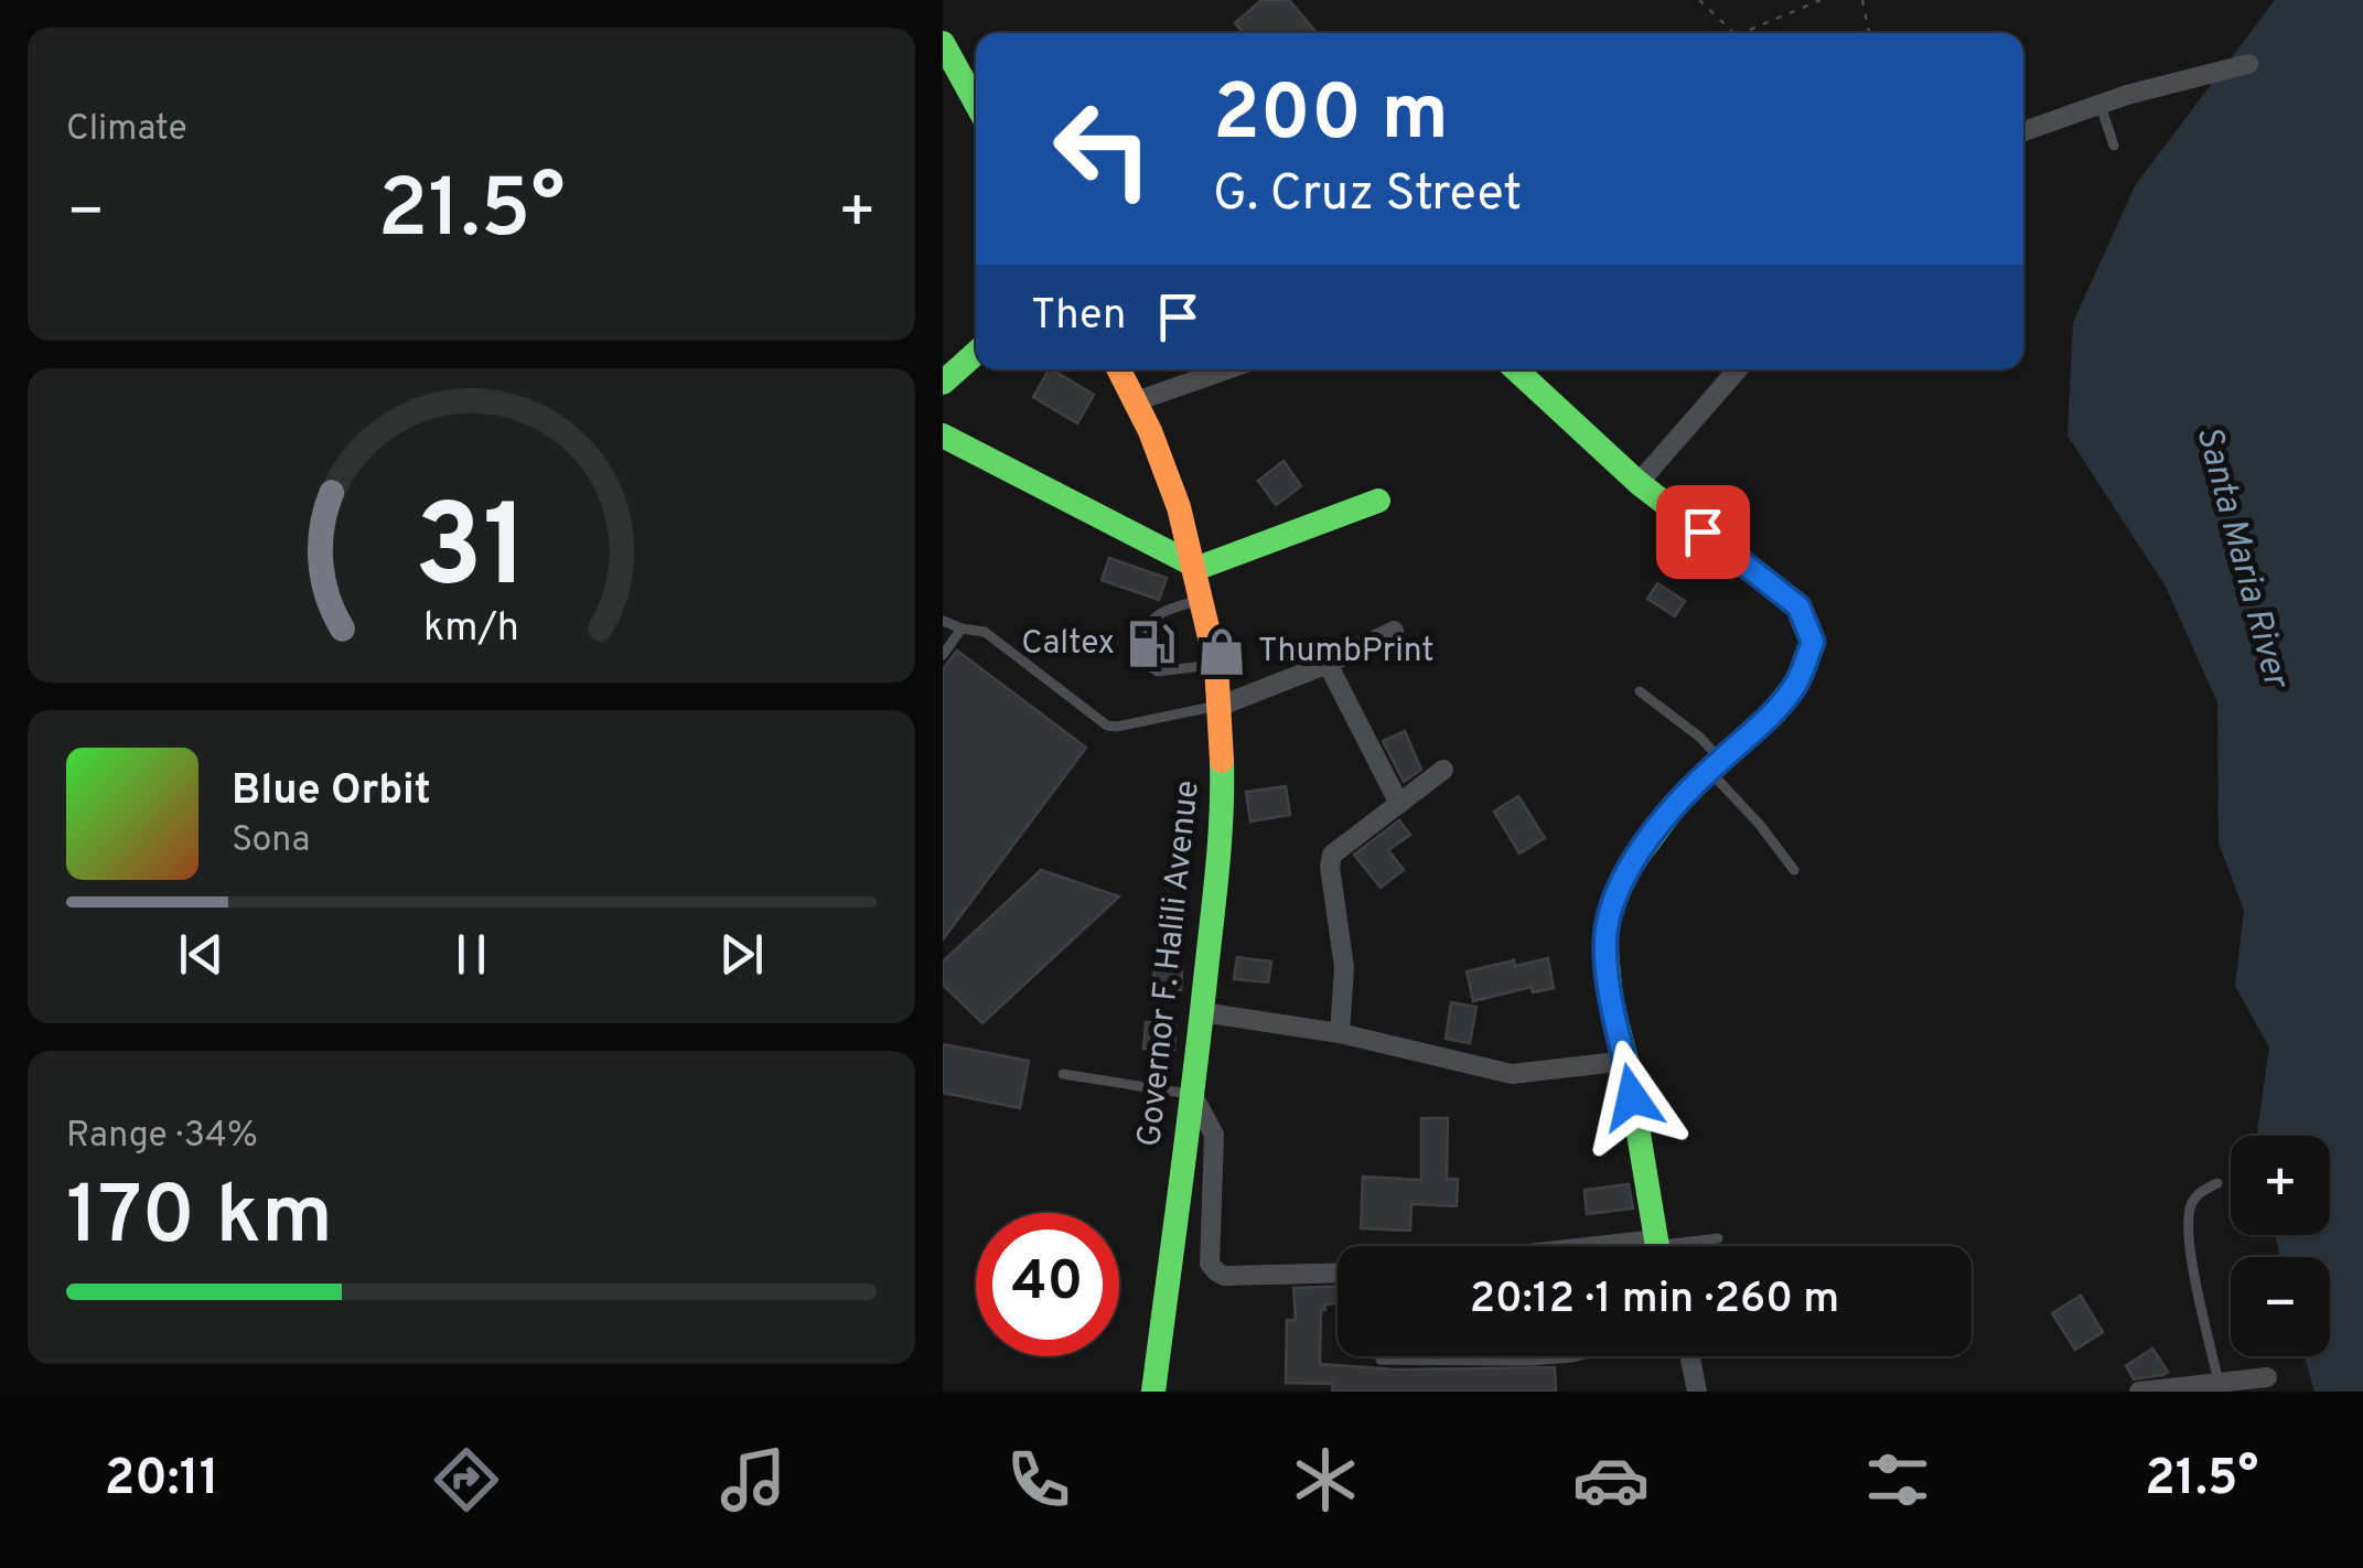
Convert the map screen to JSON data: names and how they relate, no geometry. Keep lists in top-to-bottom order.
{
  "streets": {
    "street": ["Governor F. Halili Avenue"]
  },
  "water": ["Santa Maria River"],
  "places": {
    "fuel station": ["Caltex"],
    "shop": ["ThumbPrint"]
  },
  "page": {
    "tile": [
      "Climate",
      ["Range · 34%", "170 km"]
    ],
    "turn": ["200 m", "G. Cruz Street"],
    "heat": ["−", "21.5°", "+"],
    "then": "Then",
    "song": ["Blue Orbit", "Sona"],
    "map_buttons": ["+", "−"],
    "limit": "40",
    "trip": "20:12 · 1 min · 260 m",
    "tabs": ["20:11", "21.5°"],
    "gauge": ["31", "km/h"]
  }
}
